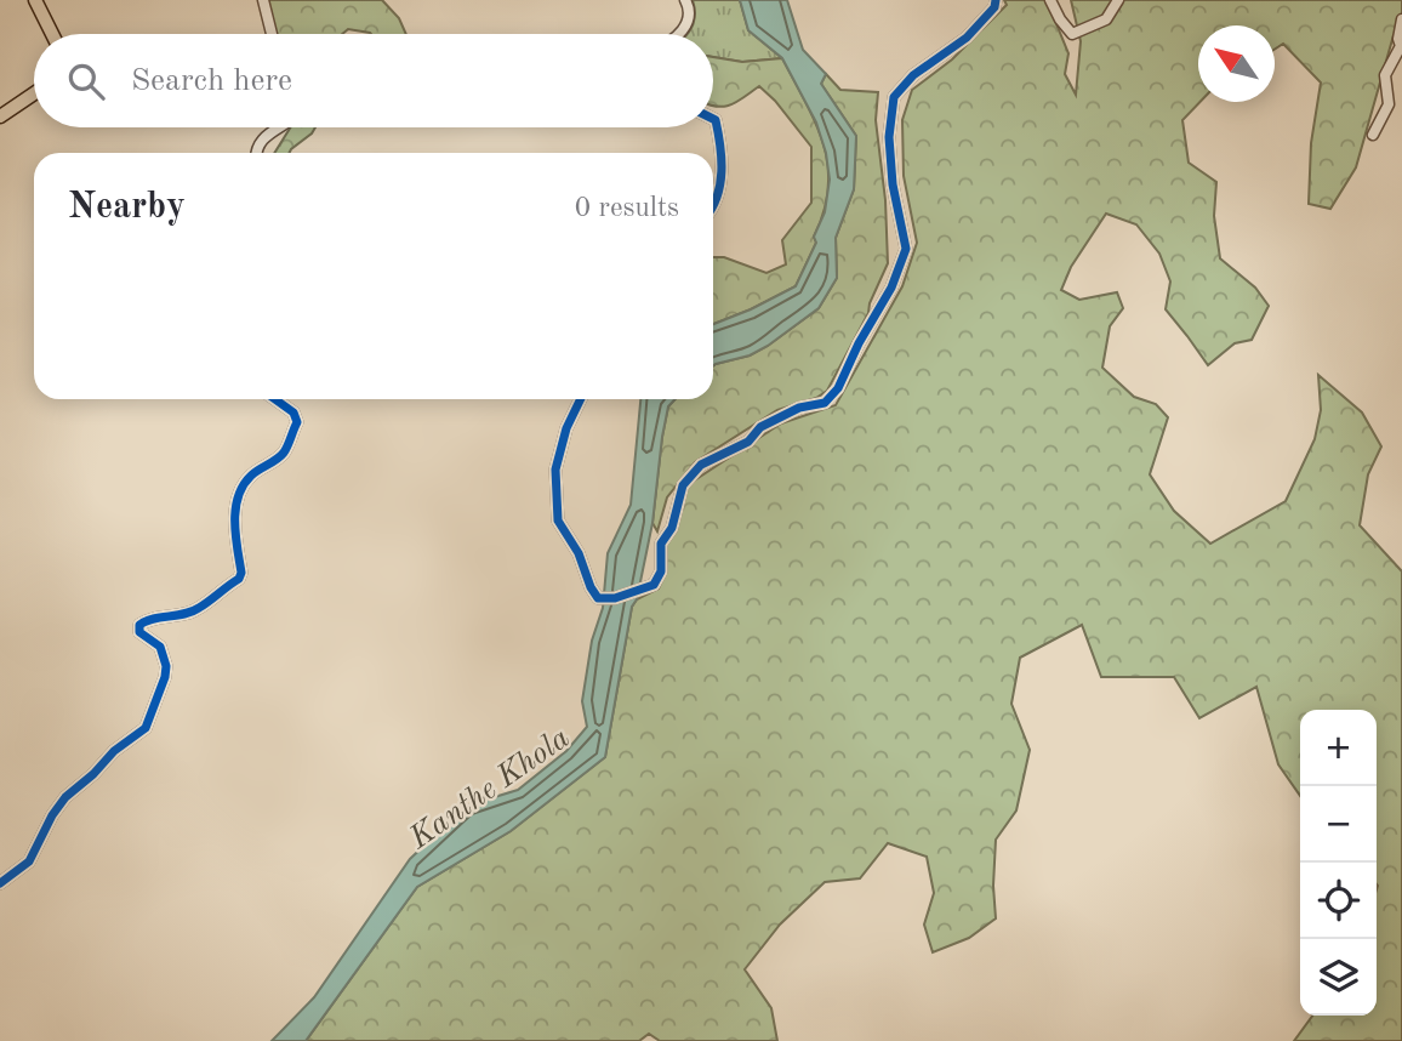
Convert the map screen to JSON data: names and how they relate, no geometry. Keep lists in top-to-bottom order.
{
  "water": ["Kanthe Khola"],
  "north": "top left",
  "page": {
    "search": "Search here",
    "heading": ["Nearby", "0 results"],
    "map_buttons": ["+", "−"]
  }
}
